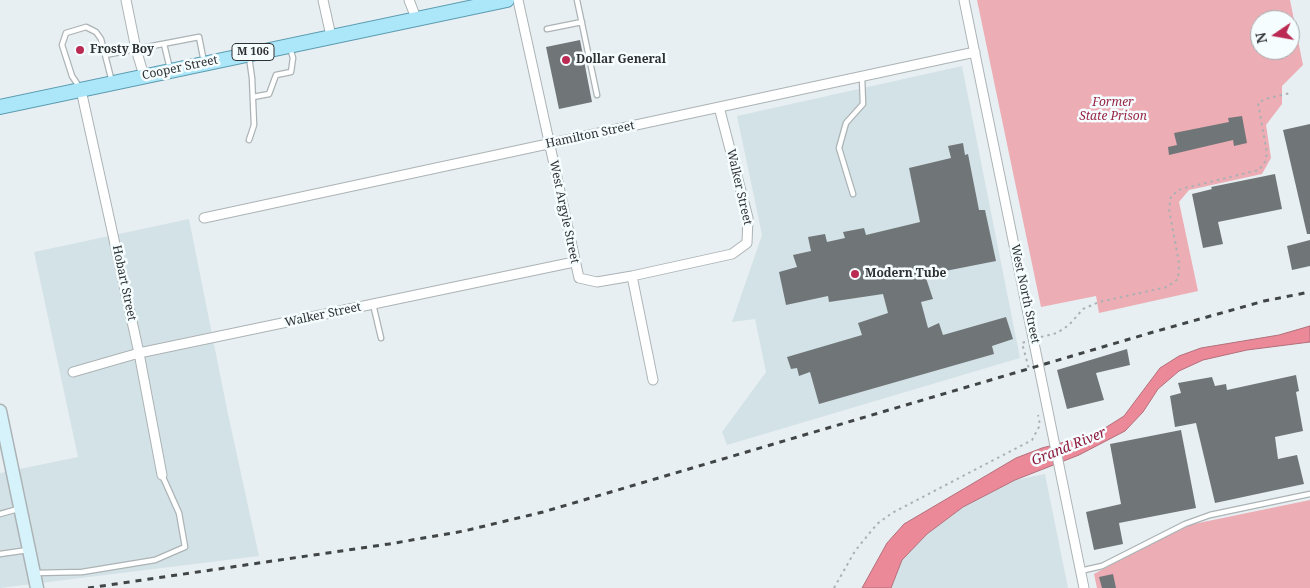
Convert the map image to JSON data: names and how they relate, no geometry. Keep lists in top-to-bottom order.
{
  "streets": {
    "main road": ["M 106", "Cooper Street"],
    "street": [
      "Hamilton Street",
      "Walker Street",
      "West Argyle Street",
      "Hobart Street",
      "West North Street"
    ]
  },
  "crossings": [
    ["Cooper Street", "Hobart Street"],
    ["Hamilton Street", "Walker Street"],
    ["Hamilton Street", "West Argyle Street"],
    ["Hamilton Street", "West North Street"],
    ["Walker Street", "West Argyle Street"],
    ["Walker Street", "Hobart Street"]
  ],
  "water": ["Grand River"],
  "parks": ["Former State Prison"],
  "places": ["Frosty Boy", "Dollar General", "Modern Tube"],
  "north": "left"
}
